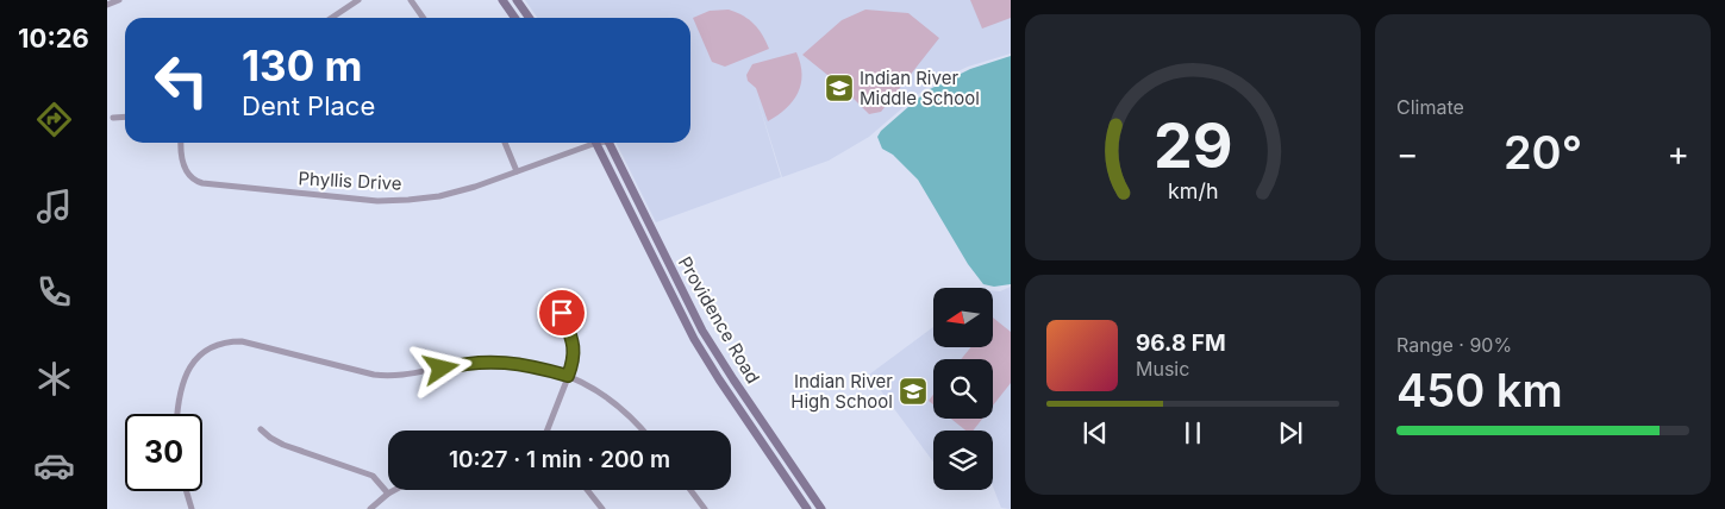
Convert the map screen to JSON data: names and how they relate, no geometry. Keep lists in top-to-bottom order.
{
  "streets": {
    "main road": ["Providence Road"],
    "street": ["Phyllis Drive"]
  },
  "places": {
    "school or university": ["Indian River Middle School", "Indian River High School"]
  },
  "north": "left",
  "page": {
    "tabs": "10:26",
    "tile": [
      "Climate",
      ["Range · 90%", "450 km"]
    ],
    "turn": ["130 m", "Dent Place"],
    "heat": ["−", "20°", "+"],
    "song": ["96.8 FM", "Music"],
    "limit": "30",
    "trip": "10:27 · 1 min · 200 m",
    "gauge": ["29", "km/h"]
  }
}
